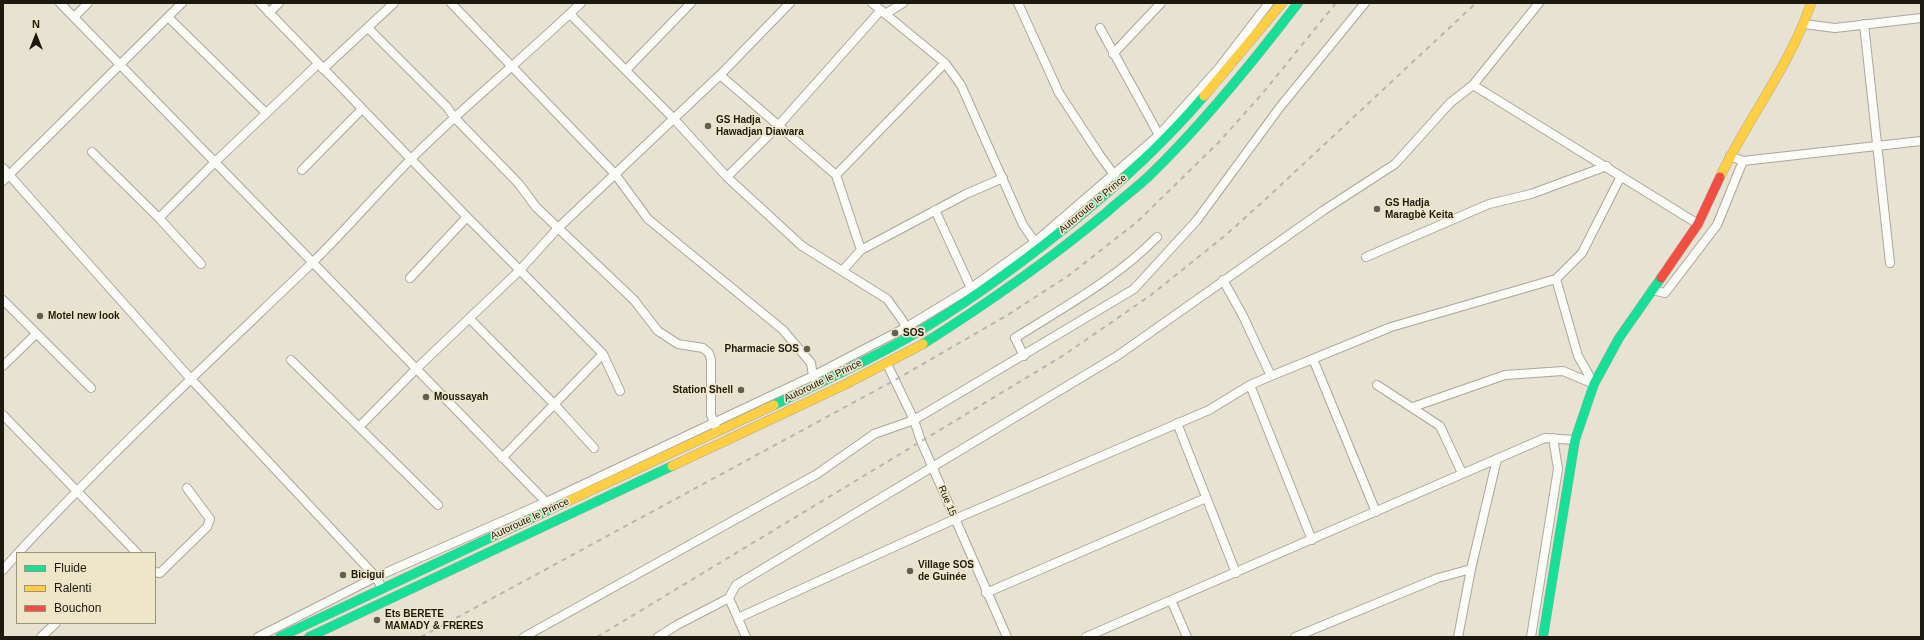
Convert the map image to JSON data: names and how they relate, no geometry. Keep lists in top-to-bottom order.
{
  "streets": {
    "main road": ["Autoroute le Prince"],
    "street": ["Rue 15"]
  },
  "crossings": [
    ["Autoroute le Prince", "Rue 15"]
  ],
  "places": [
    "GS Hadja Hawadjan Diawara",
    "GS Hadja Maragbè Keita",
    "Motel new look",
    "SOS",
    "Pharmacie SOS",
    "Station Shell",
    "Moussayah",
    "Village SOS de Guinée",
    "Bicigui",
    "Ets BERETE MAMADY & FRERES"
  ],
  "legend": ["Fluide", "Ralenti", "Bouchon"],
  "north": "top"
}
